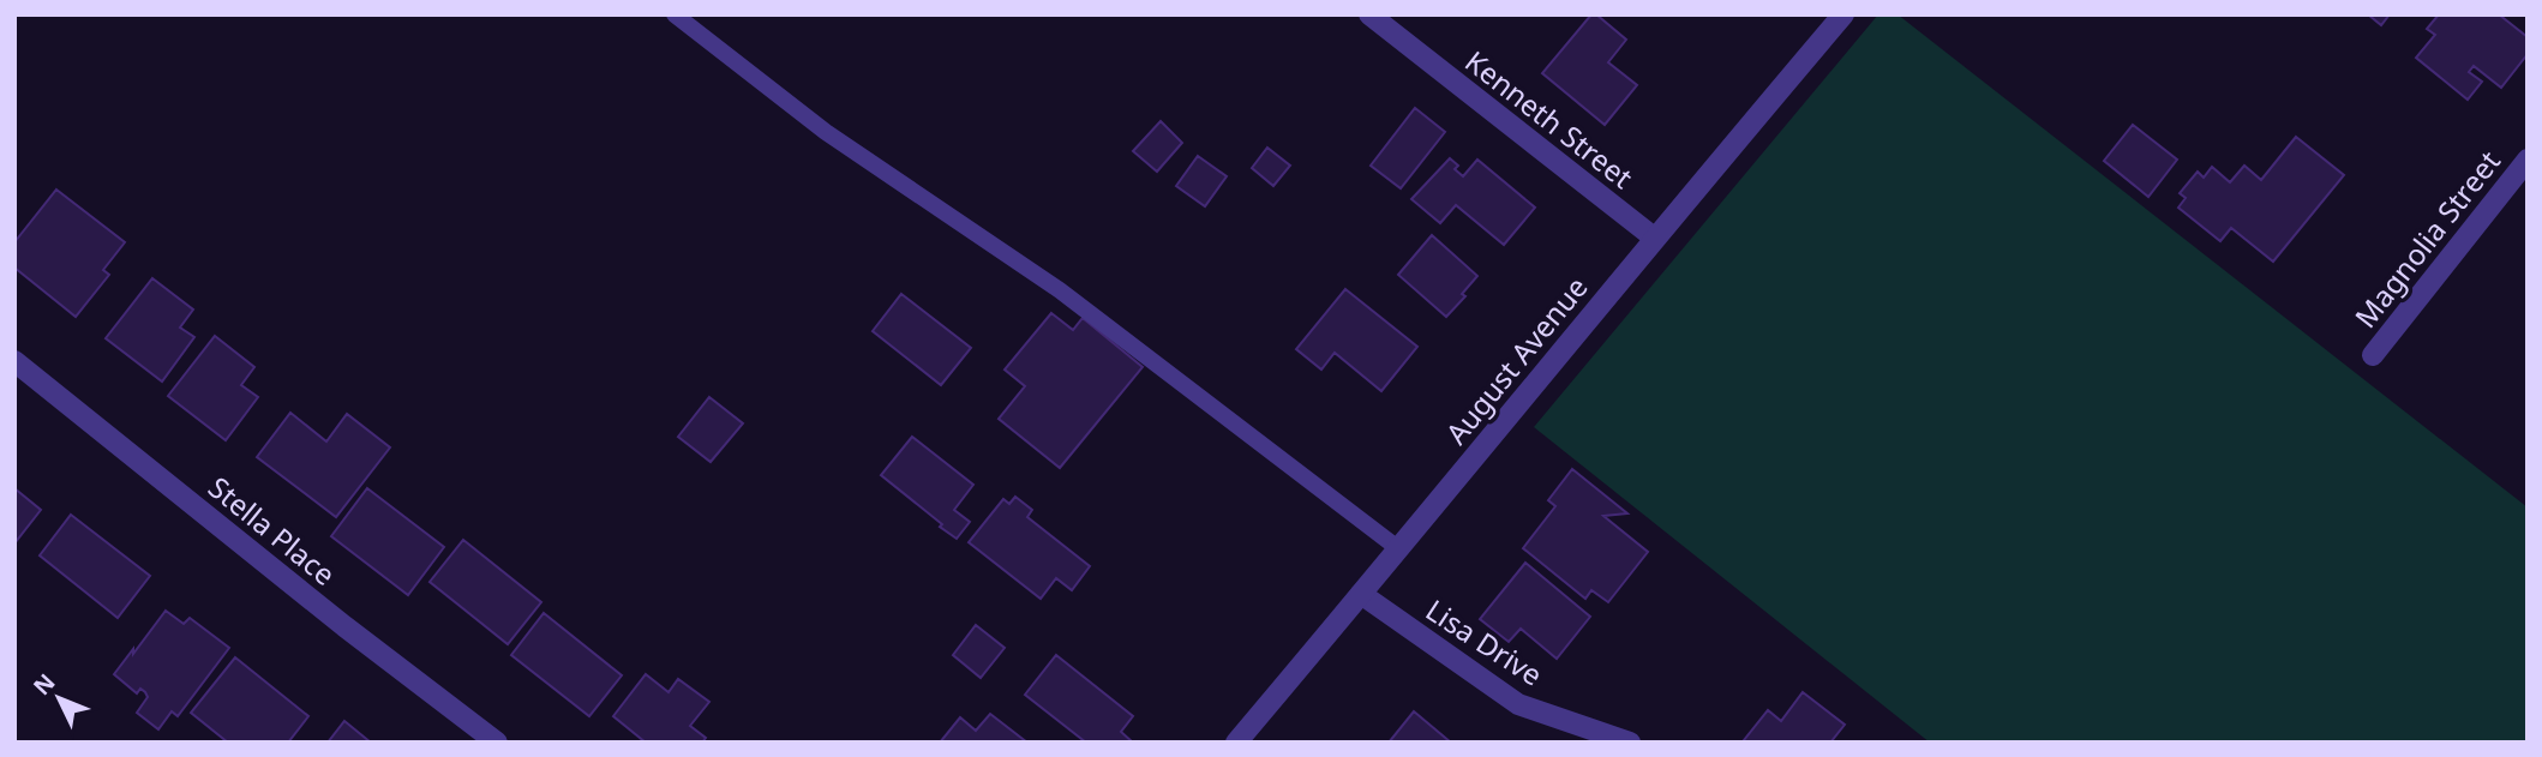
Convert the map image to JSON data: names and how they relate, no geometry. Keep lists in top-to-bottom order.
{
  "streets": {
    "street": [
      "Kenneth Street",
      "Magnolia Street",
      "August Avenue",
      "Stella Place",
      "Lisa Drive"
    ]
  },
  "crossings": [
    ["Kenneth Street", "August Avenue"],
    ["August Avenue", "Lisa Drive"]
  ],
  "north": "top left"
}
